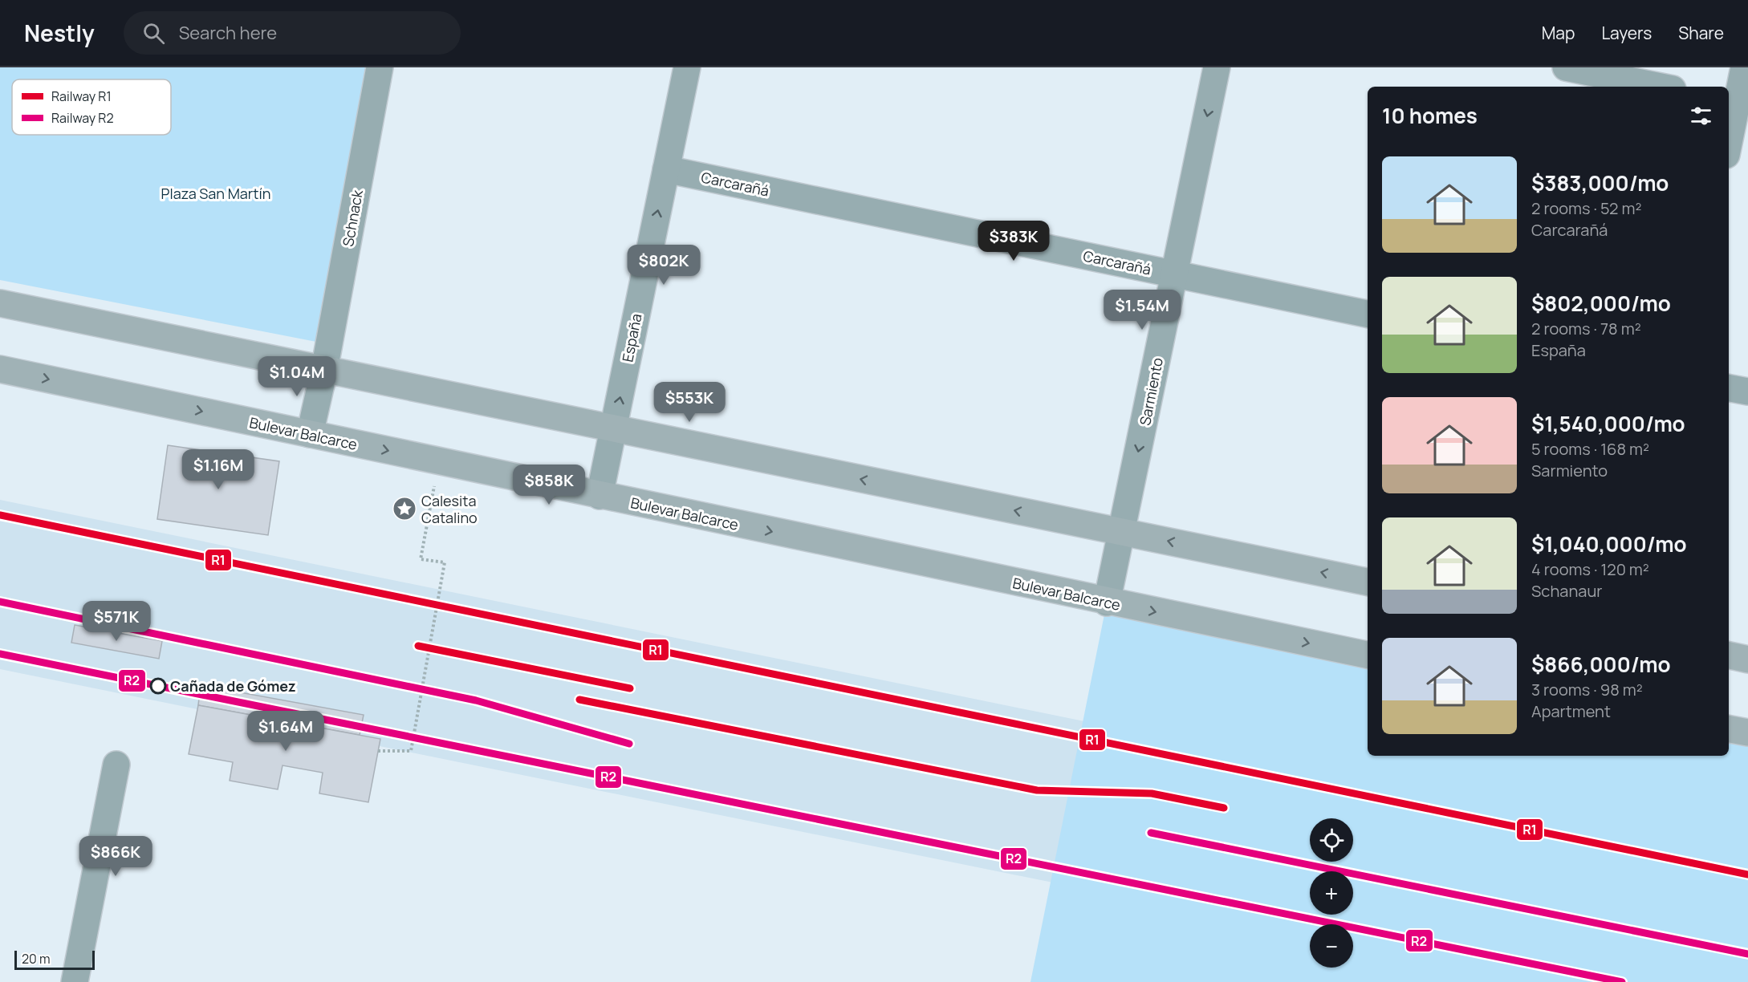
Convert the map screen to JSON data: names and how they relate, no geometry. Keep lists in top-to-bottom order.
{
  "streets": {
    "main road": ["Bulevar Balcarce"],
    "street": [
      "Carcarañá",
      "Schnack",
      "España",
      "Sarmiento"
    ]
  },
  "crossings": [
    ["Carcarañá", "España"],
    ["Carcarañá", "Sarmiento"],
    ["Schnack", "Bulevar Balcarce"],
    ["España", "Bulevar Balcarce"],
    ["Sarmiento", "Bulevar Balcarce"]
  ],
  "one_way": ["España", "Sarmiento"],
  "parks": ["Plaza San Martín"],
  "places": {
    "place": ["Calesita Catalino"],
    "other": ["Cañada de Gómez"]
  },
  "lines": ["rail line R1", "rail line R2"],
  "legend": ["Railway R1", "Railway R2"],
  "scale_bar": "20 m",
  "page": {
    "header": "Nestly",
    "search": "Search here",
    "nav": ["Map", "Layers", "Share"],
    "heading": "10 homes",
    "list": [
      {
        "name": "$383,000/mo",
        "note": "2 rooms · 52 m² · Carcarañá"
      },
      {
        "name": "$802,000/mo",
        "note": "2 rooms · 78 m² · España"
      },
      {
        "name": "$1,540,000/mo",
        "note": "5 rooms · 168 m² · Sarmiento"
      },
      {
        "name": "$1,040,000/mo",
        "note": "4 rooms · 120 m² · Schanaur"
      },
      {
        "name": "$866,000/mo",
        "note": "3 rooms · 98 m² · Apartment"
      }
    ],
    "price": [
      "$383K",
      "$802K",
      "$1.54M",
      "$1.04M",
      "$553K",
      "$1.16M",
      "$858K",
      "$571K",
      "$1.64M",
      "$866K"
    ],
    "map_buttons": ["+", "−"],
    "scale": "20 m"
  }
}
